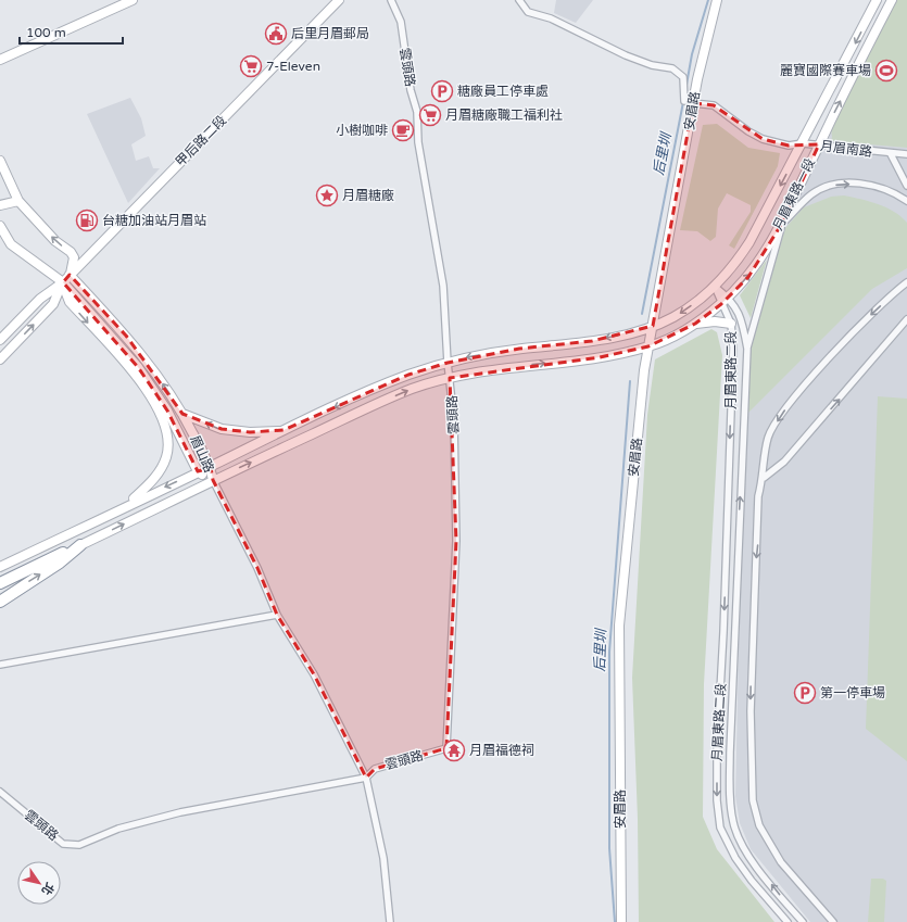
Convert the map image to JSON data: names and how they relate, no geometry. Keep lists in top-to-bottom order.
{
  "streets": {
    "street": [
      "雲頭路",
      "安眉路",
      "甲后路二段",
      "月眉南路",
      "月眉東路一段",
      "月眉東路二段",
      "眉山路"
    ]
  },
  "crossings": [
    ["雲頭路", "月眉東路一段"],
    ["安眉路", "月眉南路"],
    ["安眉路", "月眉東路一段"],
    ["甲后路二段", "眉山路"],
    ["月眉南路", "月眉東路一段"],
    ["月眉東路一段", "月眉東路二段"],
    ["月眉東路一段", "眉山路"]
  ],
  "water": ["后里圳"],
  "places": {
    "public building": ["后里月眉郵局"],
    "supermarket": ["7-Eleven", "月眉糖廠職工福利社"],
    "sports": ["麗寶國際賽車場"],
    "parking": ["糖廠員工停車處", "第一停車場"],
    "cafe": ["小樹咖啡"],
    "place": ["月眉糖廠"],
    "fuel station": ["台糖加油站月眉站"],
    "temple": ["月眉福德祠"]
  },
  "scale_bar": "100 m",
  "north": "bottom right"
}
